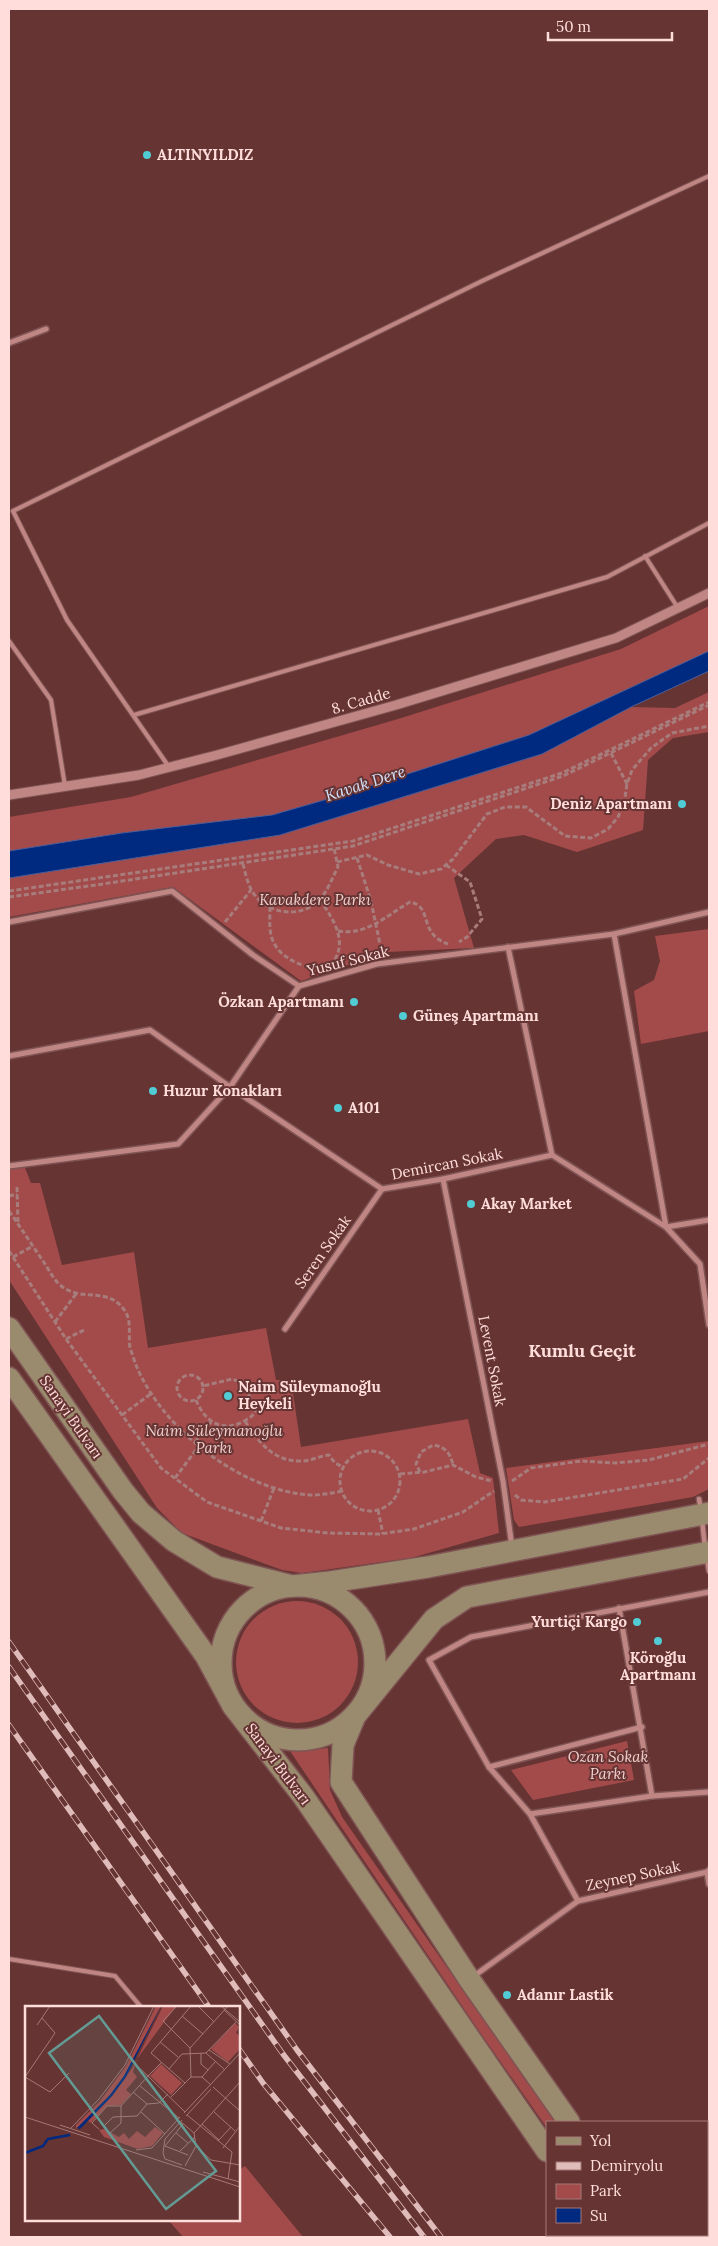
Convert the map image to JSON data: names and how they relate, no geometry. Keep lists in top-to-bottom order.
{
  "streets": {
    "main road": ["Sanayi Bulvarı"],
    "street": [
      "8. Cadde",
      "Yusuf Sokak",
      "Demircan Sokak",
      "Seren Sokak",
      "Levent Sokak",
      "Zeynep Sokak"
    ]
  },
  "crossings": [
    ["Yusuf Sokak", "Demircan Sokak"],
    ["Demircan Sokak", "Seren Sokak"],
    ["Demircan Sokak", "Levent Sokak"]
  ],
  "districts": ["Kumlu Geçit"],
  "water": ["Kavak Dere"],
  "parks": ["Kavakdere Parkı", "Naim Süleymanoğlu Parkı", "Ozan Sokak Parkı"],
  "places": [
    "ALTINYILDIZ",
    "Deniz Apartmanı",
    "Özkan Apartmanı",
    "Güneş Apartmanı",
    "Huzur Konakları",
    "A101",
    "Akay Market",
    "Naim Süleymanoğlu Heykeli",
    "Yurtiçi Kargo",
    "Köroğlu Apartmanı",
    "Adanır Lastik"
  ],
  "legend": [
    "Yol",
    "Demiryolu",
    "Park",
    "Su"
  ],
  "scale_bar": "50 m"
}
